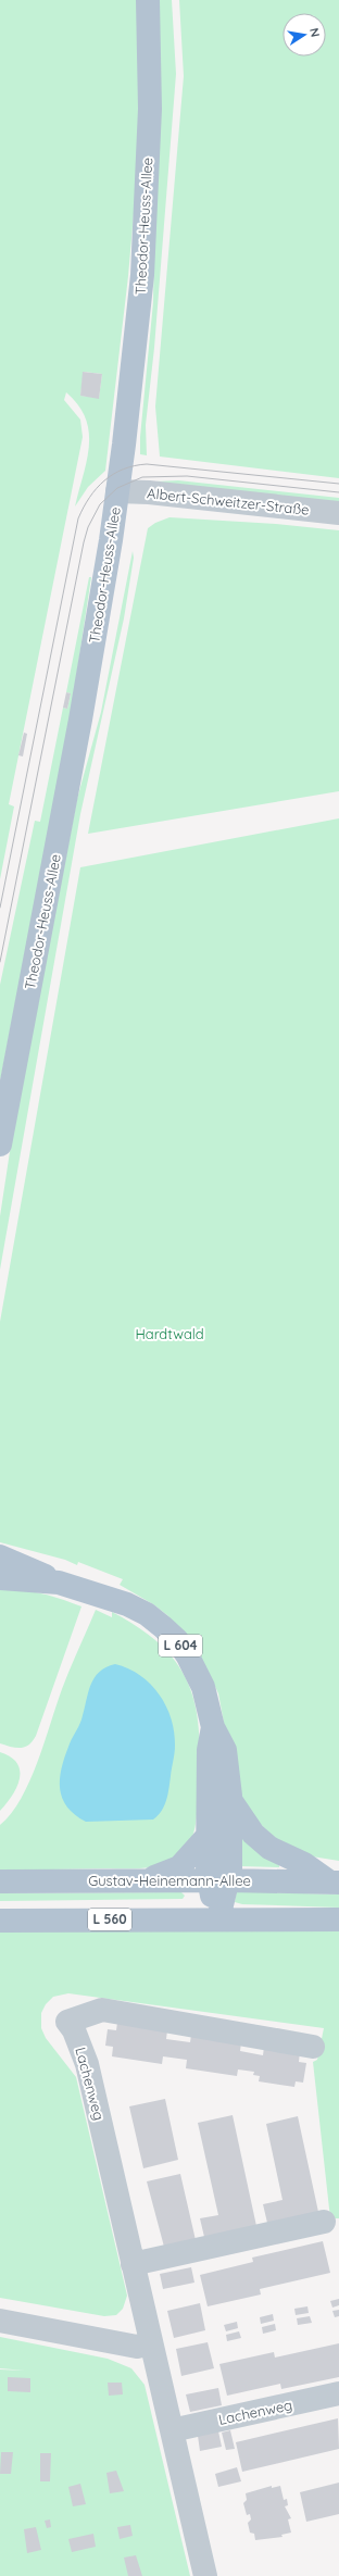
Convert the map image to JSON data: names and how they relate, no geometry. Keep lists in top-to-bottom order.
{
  "streets": {
    "main road": [
      "Theodor-Heuss-Allee",
      "L 604",
      "Gustav-Heinemann-Allee",
      "L 560"
    ],
    "street": ["Albert-Schweitzer-Straße", "Lachenweg"]
  },
  "crossings": [
    ["Theodor-Heuss-Allee", "Albert-Schweitzer-Straße"],
    ["L 604", "Gustav-Heinemann-Allee"]
  ],
  "parks": ["Hardtwald"],
  "north": "right"
}
